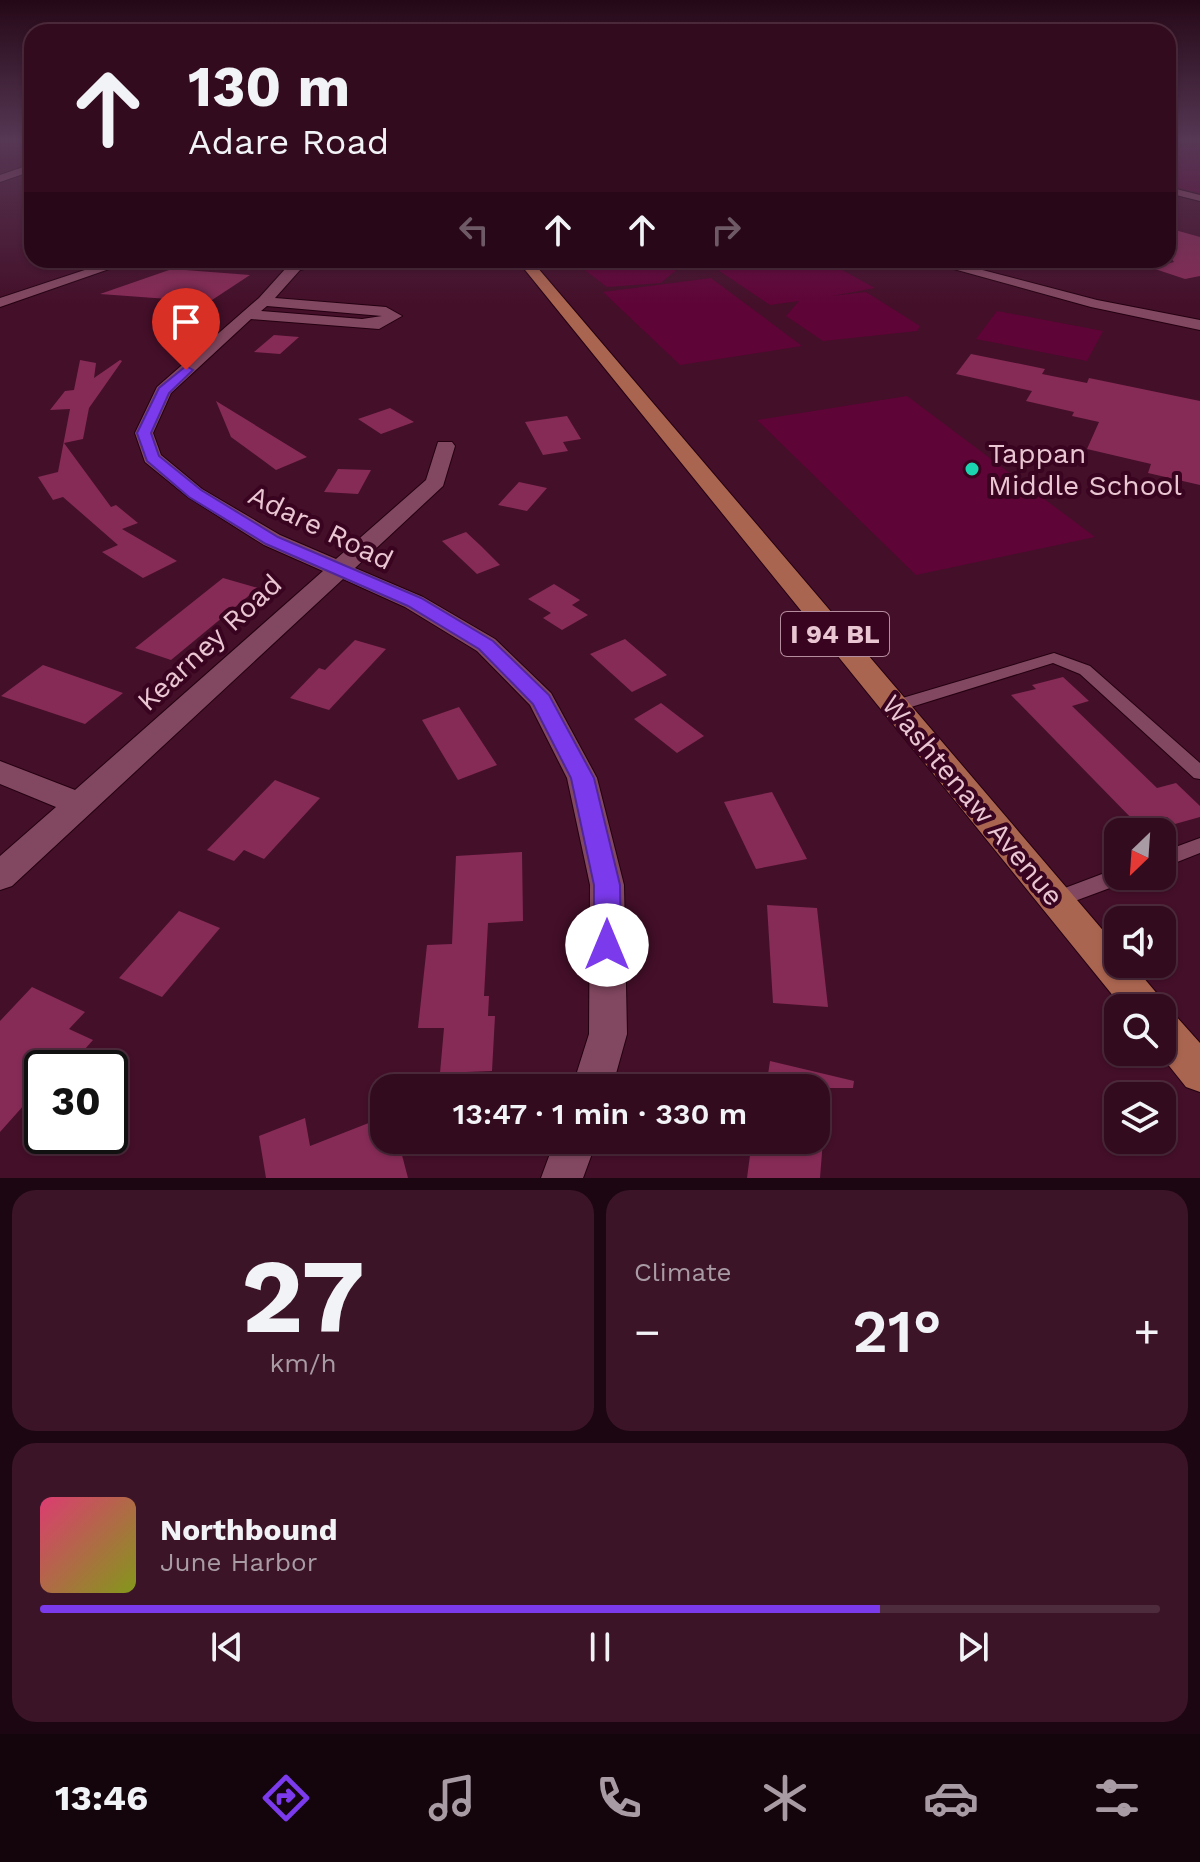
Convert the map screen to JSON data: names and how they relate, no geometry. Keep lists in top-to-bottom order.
{
  "streets": {
    "main road": ["I 94 BL", "Washtenaw Avenue"],
    "street": ["Adare Road", "Kearney Road"]
  },
  "crossings": [
    ["Adare Road", "Kearney Road"]
  ],
  "places": ["Tappan Middle School"],
  "north": "bottom left",
  "page": {
    "turn": ["130 m", "Adare Road"],
    "limit": "30",
    "trip": "13:47 · 1 min · 330 m",
    "tile": [
      ["27", "km/h"],
      "Climate"
    ],
    "heat": ["−", "21°", "+"],
    "song": ["Northbound", "June Harbor"],
    "tabs": "13:46"
  }
}
